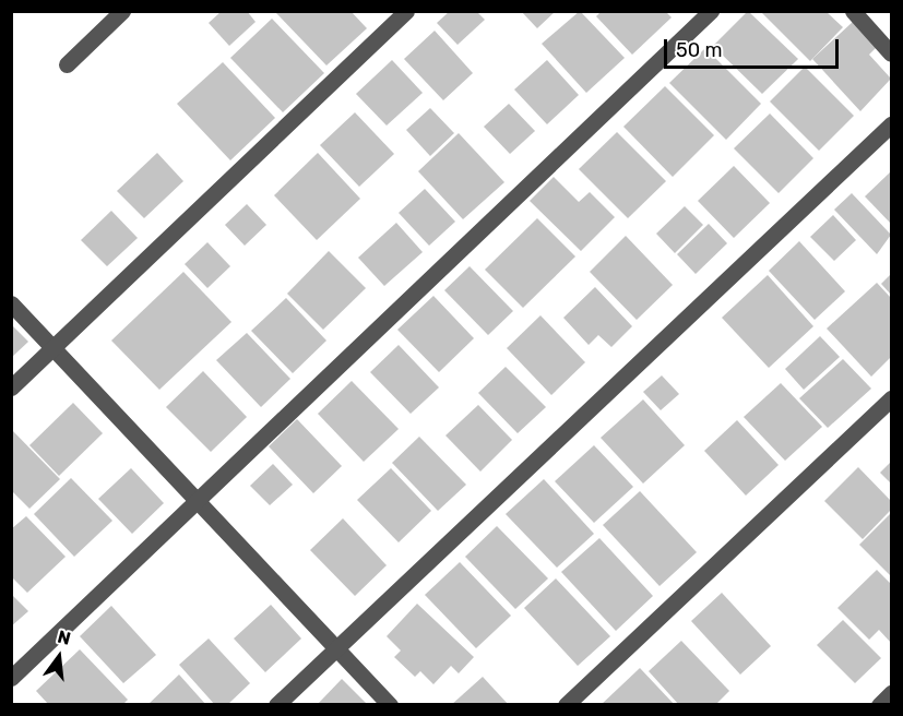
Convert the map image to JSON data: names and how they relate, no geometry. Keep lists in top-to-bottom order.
{
  "scale_bar": "50 m",
  "north": "top"
}
